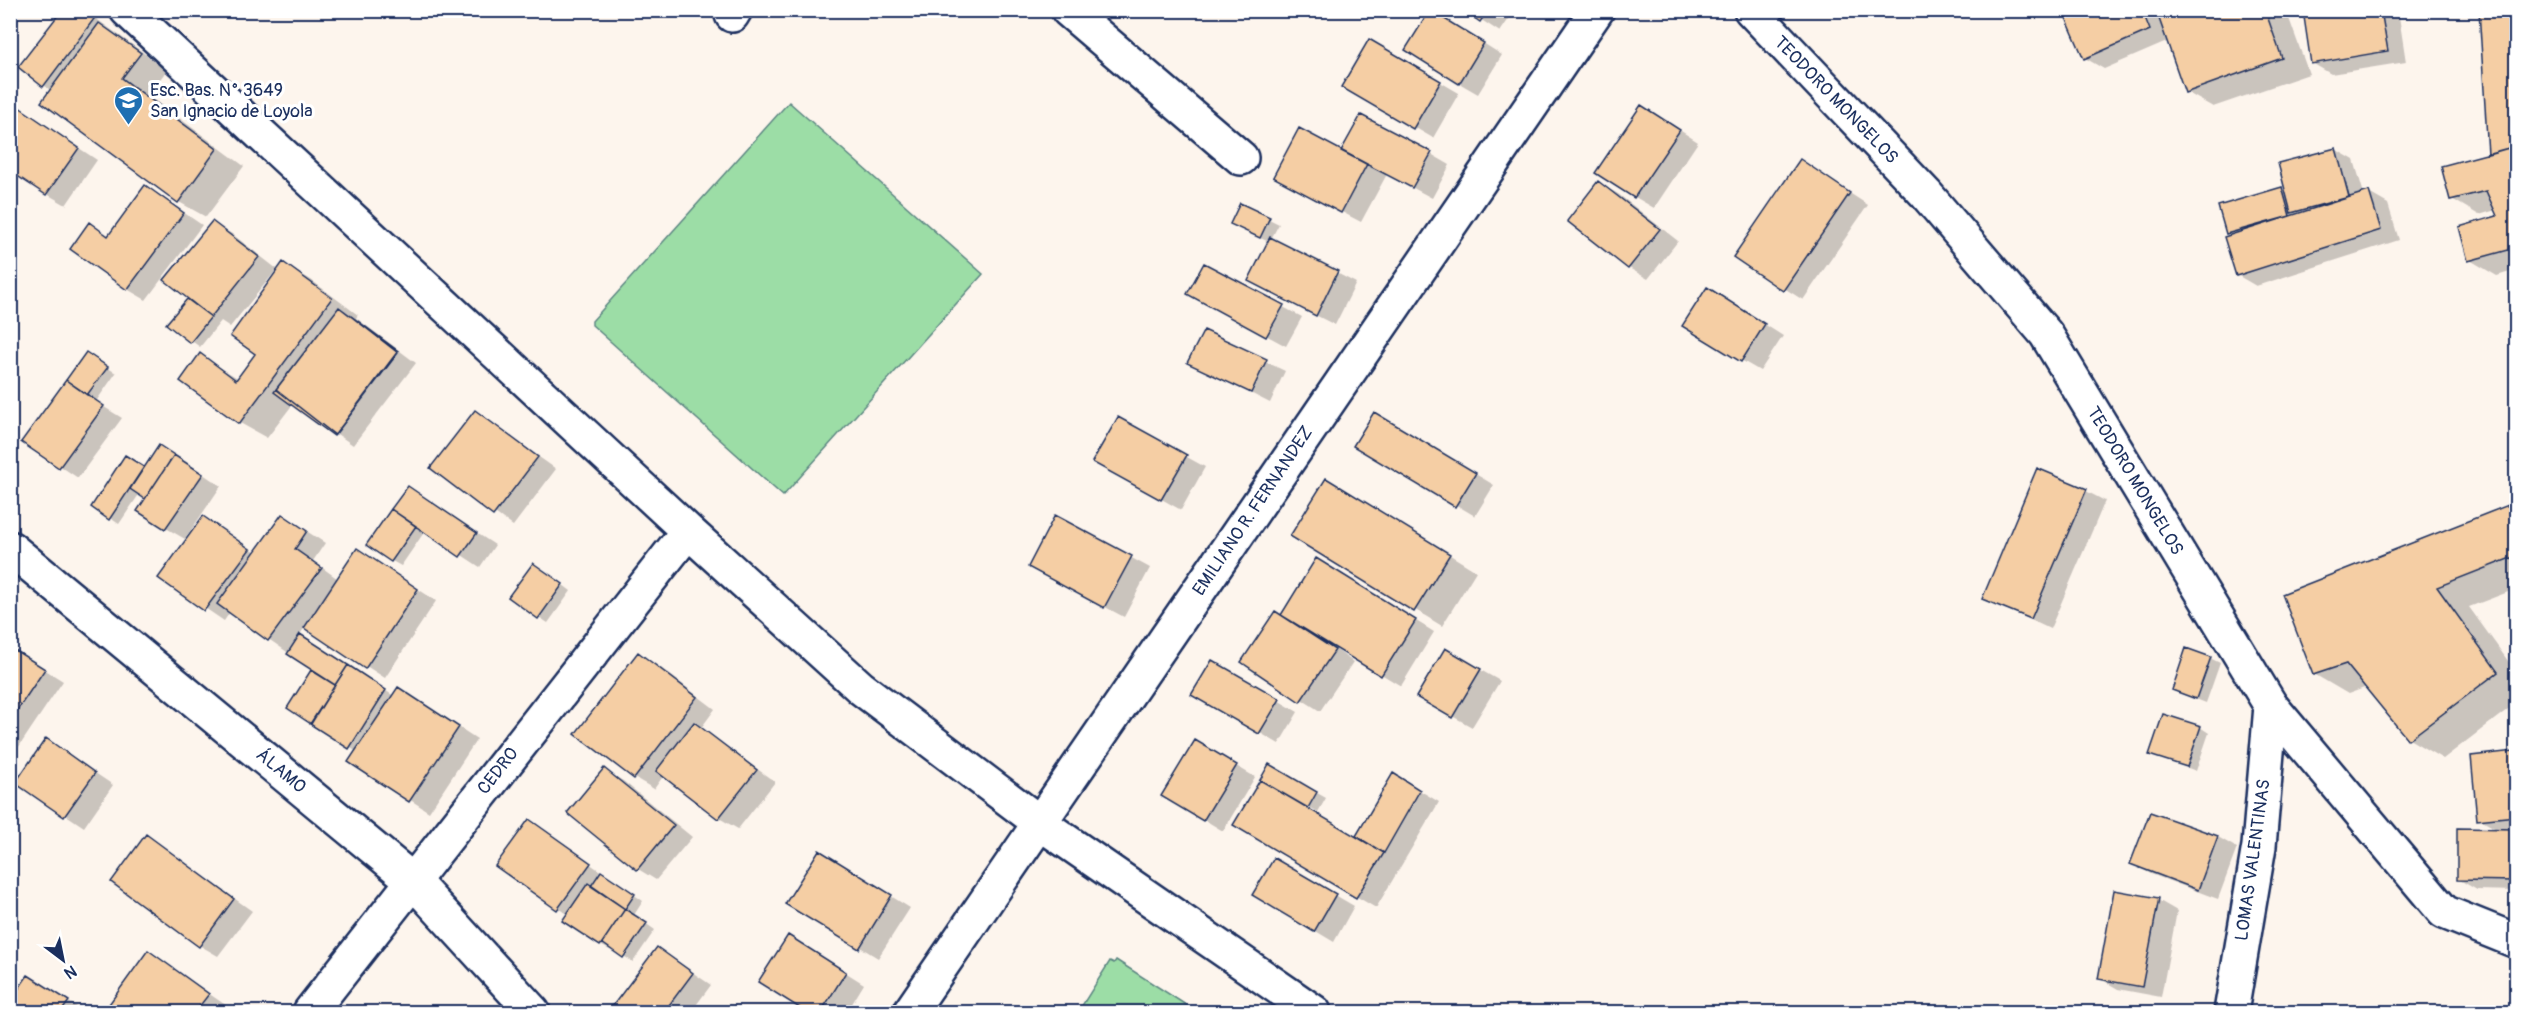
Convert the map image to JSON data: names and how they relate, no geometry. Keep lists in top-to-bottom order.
{
  "streets": {
    "street": [
      "TEODORO MONGELOS",
      "EMILIANO R. FERNANDEZ",
      "ÁLAMO",
      "CEDRO",
      "LOMAS VALENTINAS"
    ]
  },
  "crossings": [
    ["TEODORO MONGELOS", "LOMAS VALENTINAS"],
    ["ÁLAMO", "CEDRO"]
  ],
  "places": {
    "school or university": ["Esc. Bas. N° 3649 San Ignacio de Loyola"]
  },
  "north": "bottom right"
}
